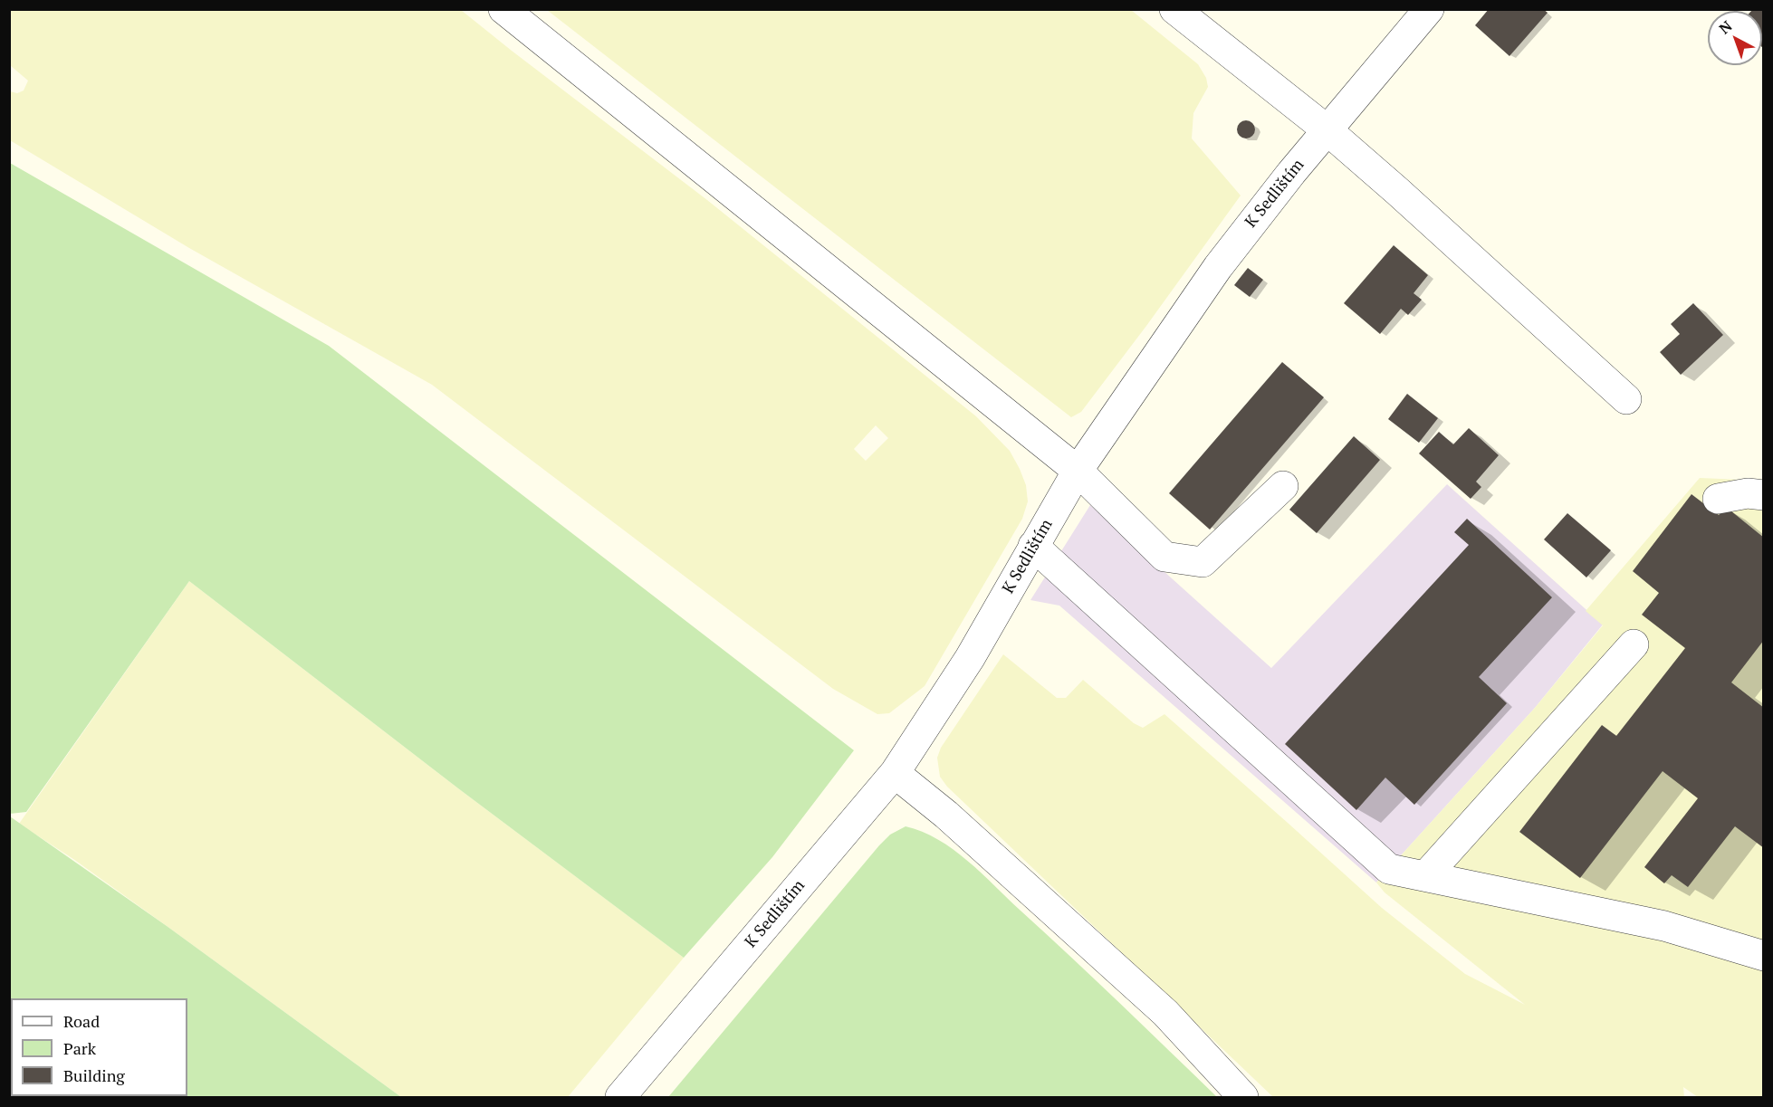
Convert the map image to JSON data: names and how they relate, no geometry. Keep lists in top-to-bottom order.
{
  "streets": {
    "street": ["K Sedlištím"]
  },
  "legend": ["Road", "Park", "Building"],
  "north": "top left"
}
